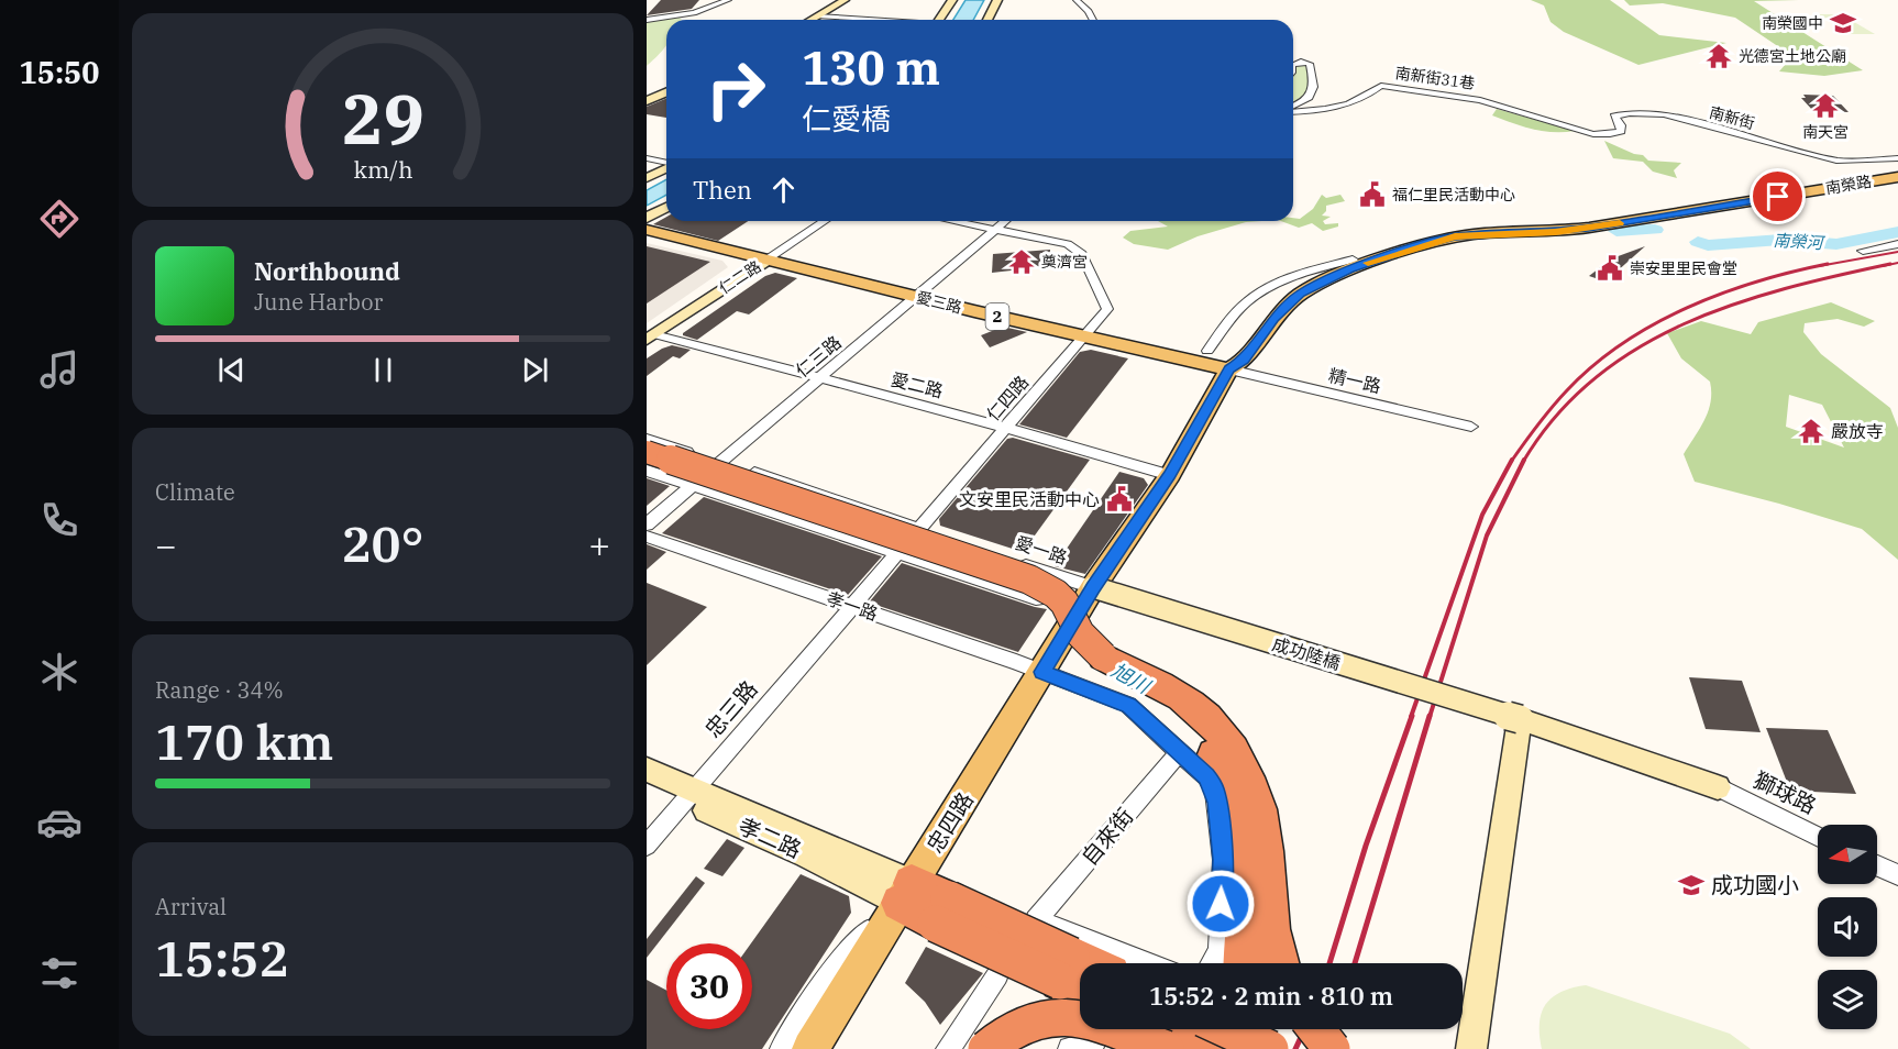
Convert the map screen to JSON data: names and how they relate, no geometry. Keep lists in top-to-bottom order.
{
  "streets": {
    "main road": [
      "南榮路",
      "愛三路",
      "2",
      "忠四路"
    ],
    "street": [
      "南新街31巷",
      "南新街",
      "仁二路",
      "仁三路",
      "精一路",
      "愛二路",
      "仁四路",
      "愛一路",
      "孝一路",
      "成功陸橋",
      "忠三路",
      "獅球路",
      "自來街"
    ]
  },
  "crossings": [
    ["南新街31巷", "南新街"],
    ["南榮路", "愛三路"],
    ["南榮路", "精一路"],
    ["仁二路", "愛三路"],
    ["仁二路", "愛二路"],
    ["愛三路", "仁三路"],
    ["愛三路", "精一路"],
    ["愛三路", "仁四路"],
    ["仁三路", "愛二路"],
    ["仁三路", "仁四路"],
    ["仁三路", "愛一路"],
    ["愛二路", "仁四路"],
    ["仁四路", "愛一路"],
    ["仁四路", "忠三路"],
    ["愛一路", "成功陸橋"],
    ["愛一路", "忠四路"],
    ["孝一路", "忠三路"],
    ["孝一路", "忠四路"],
    ["成功陸橋", "獅球路"],
    ["成功陸橋", "忠四路"]
  ],
  "water": ["南榮河", "旭川"],
  "places": {
    "school or university": ["南榮國中", "成功國小"],
    "temple": [
      "光德宮土地公廟",
      "南天宮",
      "奠濟宮",
      "嚴放寺"
    ],
    "public building": ["福仁里民活動中心", "崇安里里民會堂", "文安里民活動中心"]
  },
  "north": "left",
  "page": {
    "tabs": "15:50",
    "turn": ["130 m", "仁愛橋"],
    "then": "Then",
    "song": ["Northbound", "June Harbor"],
    "tile": [
      "Climate",
      ["Range · 34%", "170 km"],
      ["Arrival", "15:52"]
    ],
    "heat": ["−", "20°", "+"],
    "limit": "30",
    "trip": "15:52 · 2 min · 810 m",
    "gauge": ["29", "km/h"]
  }
}
